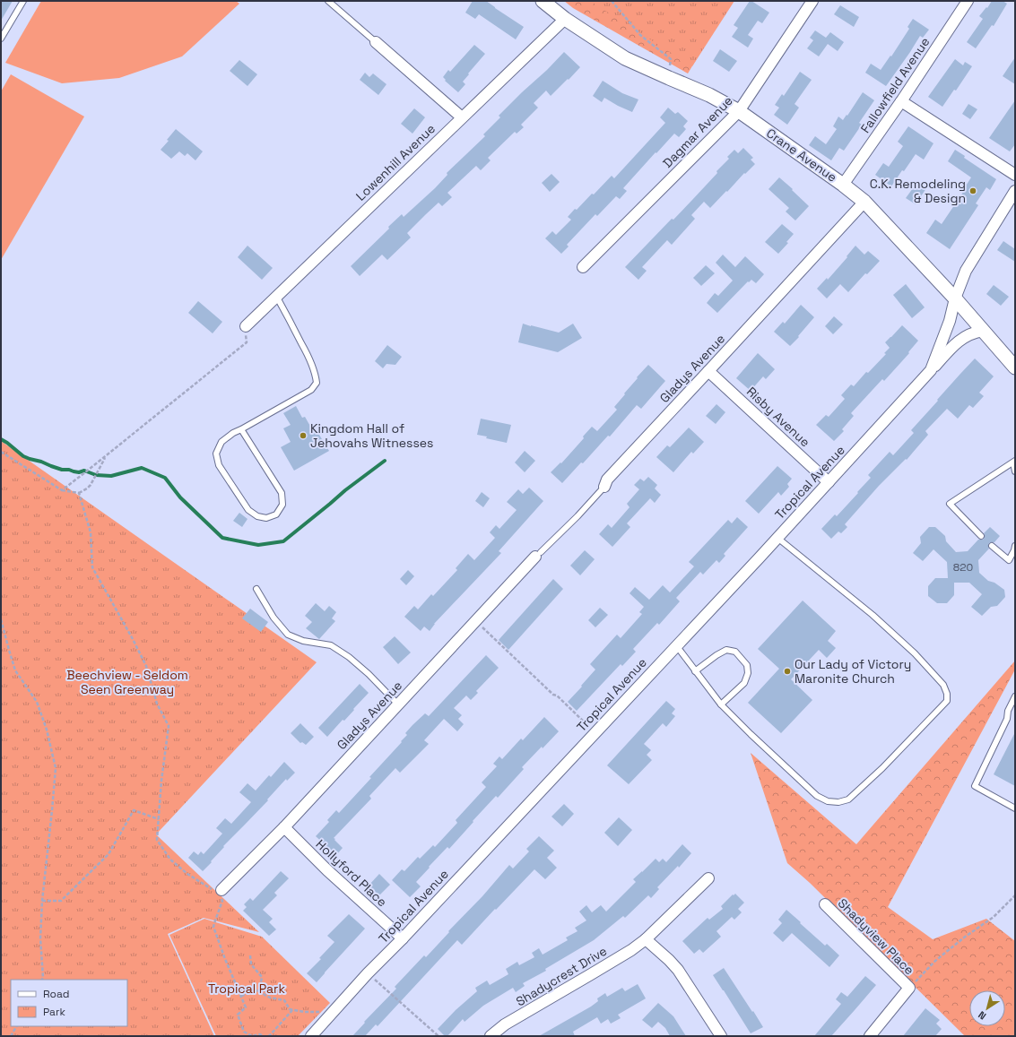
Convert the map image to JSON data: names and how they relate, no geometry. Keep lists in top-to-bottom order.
{
  "streets": {
    "street": [
      "Fallowfield Avenue",
      "Dagmar Avenue",
      "Crane Avenue",
      "Lowenhill Avenue",
      "Gladys Avenue",
      "Risby Avenue",
      "Tropical Avenue",
      "Hollyford Place",
      "Shadyview Place",
      "Shadycrest Drive"
    ]
  },
  "crossings": [
    ["Fallowfield Avenue", "Crane Avenue"],
    ["Dagmar Avenue", "Crane Avenue"],
    ["Crane Avenue", "Lowenhill Avenue"],
    ["Crane Avenue", "Gladys Avenue"],
    ["Crane Avenue", "Tropical Avenue"],
    ["Gladys Avenue", "Risby Avenue"],
    ["Gladys Avenue", "Hollyford Place"],
    ["Risby Avenue", "Tropical Avenue"],
    ["Tropical Avenue", "Hollyford Place"]
  ],
  "parks": ["Beechview - Seldom Seen Greenway", "Tropical Park"],
  "places": ["C.K. Remodeling & Design", "Kingdom Hall of Jehovahs Witnesses", "Our Lady of Victory Maronite Church"],
  "house_numbers": ["820"],
  "legend": ["Road", "Park"],
  "north": "bottom left"
}
